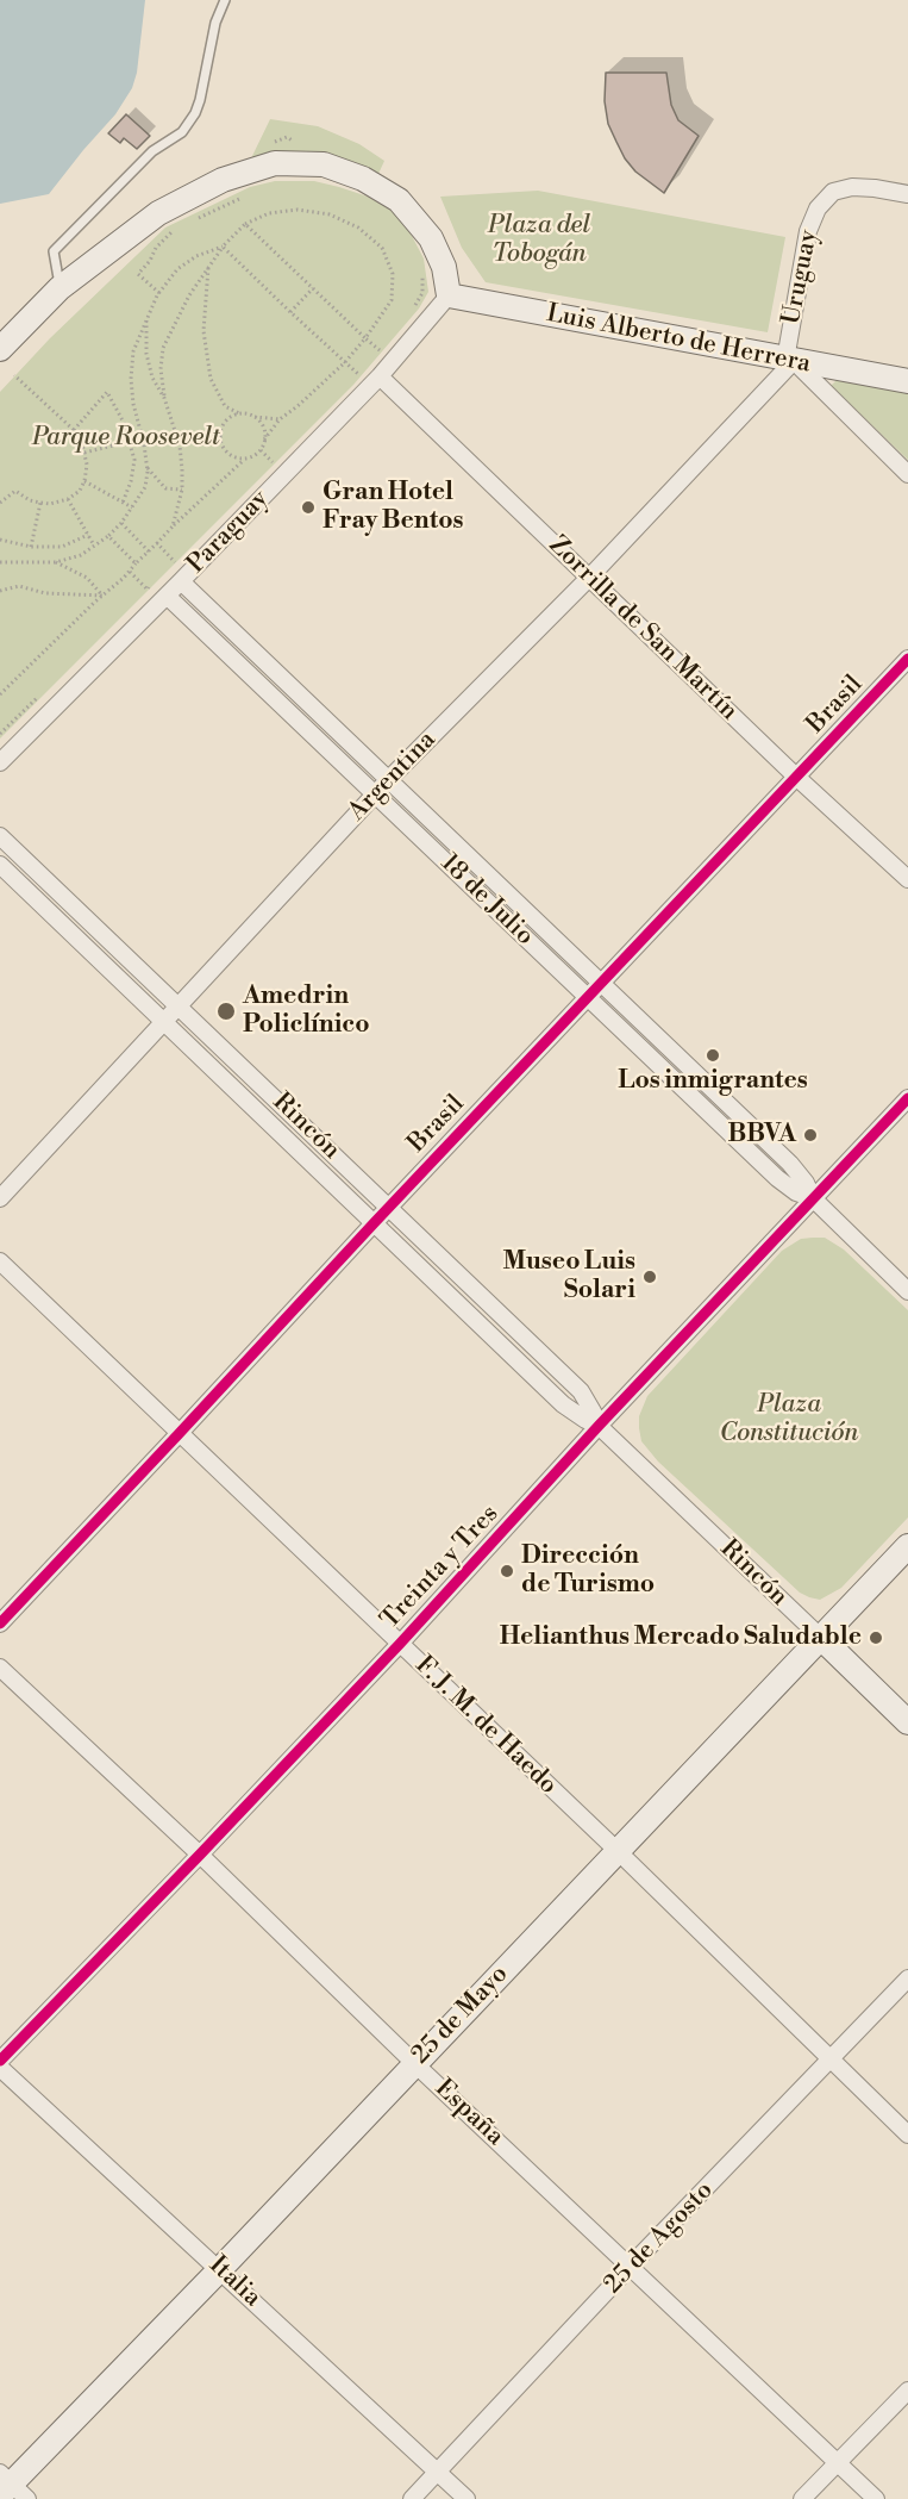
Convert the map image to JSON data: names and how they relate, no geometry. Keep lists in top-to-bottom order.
{
  "streets": {
    "street": [
      "Uruguay",
      "Luis Alberto de Herrera",
      "Paraguay",
      "Zorrilla de San Martín",
      "Brasil",
      "Argentina",
      "18 de Julio",
      "Rincón",
      "Treinta y Tres",
      "F. J. M. de Haedo",
      "25 de Mayo",
      "España",
      "25 de Agosto",
      "Italia"
    ]
  },
  "crossings": [
    ["Uruguay", "Luis Alberto de Herrera"],
    ["Uruguay", "Argentina"],
    ["Luis Alberto de Herrera", "Paraguay"],
    ["Luis Alberto de Herrera", "Argentina"],
    ["Paraguay", "Zorrilla de San Martín"],
    ["Paraguay", "18 de Julio"],
    ["Zorrilla de San Martín", "Brasil"],
    ["Zorrilla de San Martín", "Argentina"],
    ["Brasil", "18 de Julio"],
    ["Brasil", "Rincón"],
    ["Brasil", "F. J. M. de Haedo"],
    ["Argentina", "18 de Julio"],
    ["Argentina", "Rincón"],
    ["18 de Julio", "Treinta y Tres"],
    ["Rincón", "Treinta y Tres"],
    ["Rincón", "25 de Mayo"],
    ["Treinta y Tres", "F. J. M. de Haedo"],
    ["Treinta y Tres", "España"],
    ["F. J. M. de Haedo", "25 de Mayo"],
    ["F. J. M. de Haedo", "25 de Agosto"],
    ["25 de Mayo", "España"],
    ["25 de Mayo", "Italia"],
    ["España", "25 de Agosto"],
    ["25 de Agosto", "Italia"]
  ],
  "parks": ["Plaza del Tobogán", "Parque Roosevelt", "Plaza Constitución"],
  "places": [
    "Gran Hotel Fray Bentos",
    "Amedrin Policlínico",
    "Los inmigrantes",
    "BBVA",
    "Museo Luis Solari",
    "Dirección de Turismo",
    "Helianthus Mercado Saludable"
  ]
}
